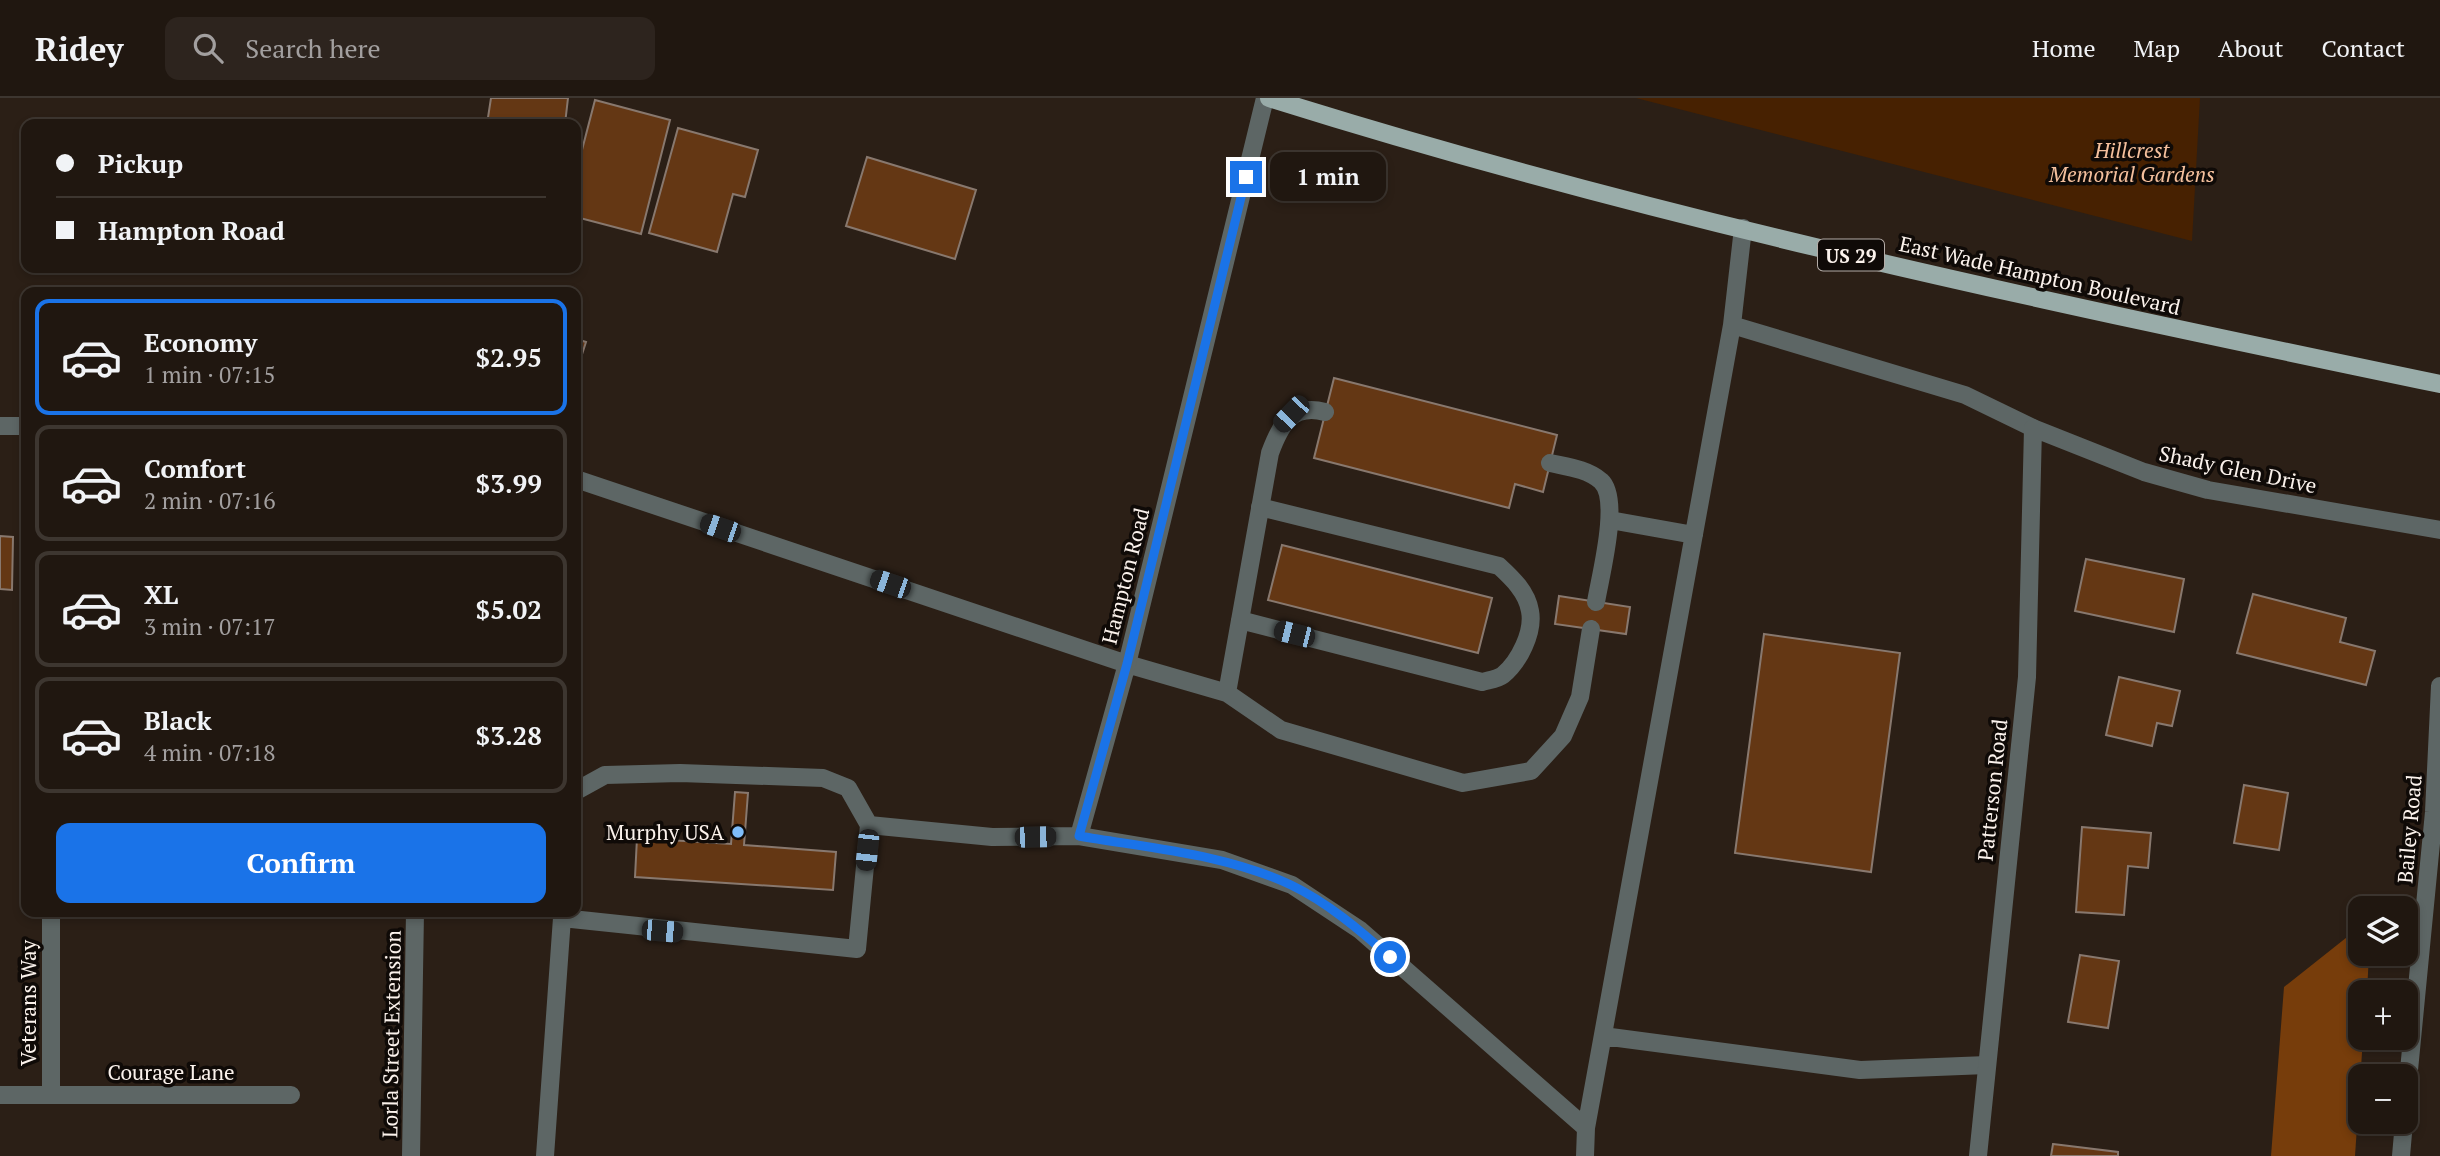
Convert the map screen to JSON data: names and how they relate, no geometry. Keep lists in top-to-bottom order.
{
  "streets": {
    "main road": ["US 29", "East Wade Hampton Boulevard"],
    "street": [
      "Shady Glen Drive",
      "Hampton Road",
      "Patterson Road",
      "Bailey Road",
      "Veterans Way",
      "Lorla Street Extension",
      "Courage Lane"
    ]
  },
  "crossings": [
    ["East Wade Hampton Boulevard", "Hampton Road"],
    ["Shady Glen Drive", "Patterson Road"],
    ["Veterans Way", "Courage Lane"]
  ],
  "parks": ["Hillcrest Memorial Gardens"],
  "places": ["Murphy USA"],
  "page": {
    "header": "Ridey",
    "search": "Search here",
    "nav": [
      "Home",
      "Map",
      "About",
      "Contact"
    ],
    "banner": ["Pickup", "Hampton Road"],
    "bubble": "1 min",
    "list": [
      {
        "name": "Economy",
        "note": "1 min · 07:15",
        "value": "$2.95"
      },
      {
        "name": "Comfort",
        "note": "2 min · 07:16",
        "value": "$3.99"
      },
      {
        "name": "XL",
        "note": "3 min · 07:17",
        "value": "$5.02"
      },
      {
        "name": "Black",
        "note": "4 min · 07:18",
        "value": "$3.28"
      }
    ],
    "buttons": "Confirm",
    "map_buttons": ["+", "−"]
  }
}
